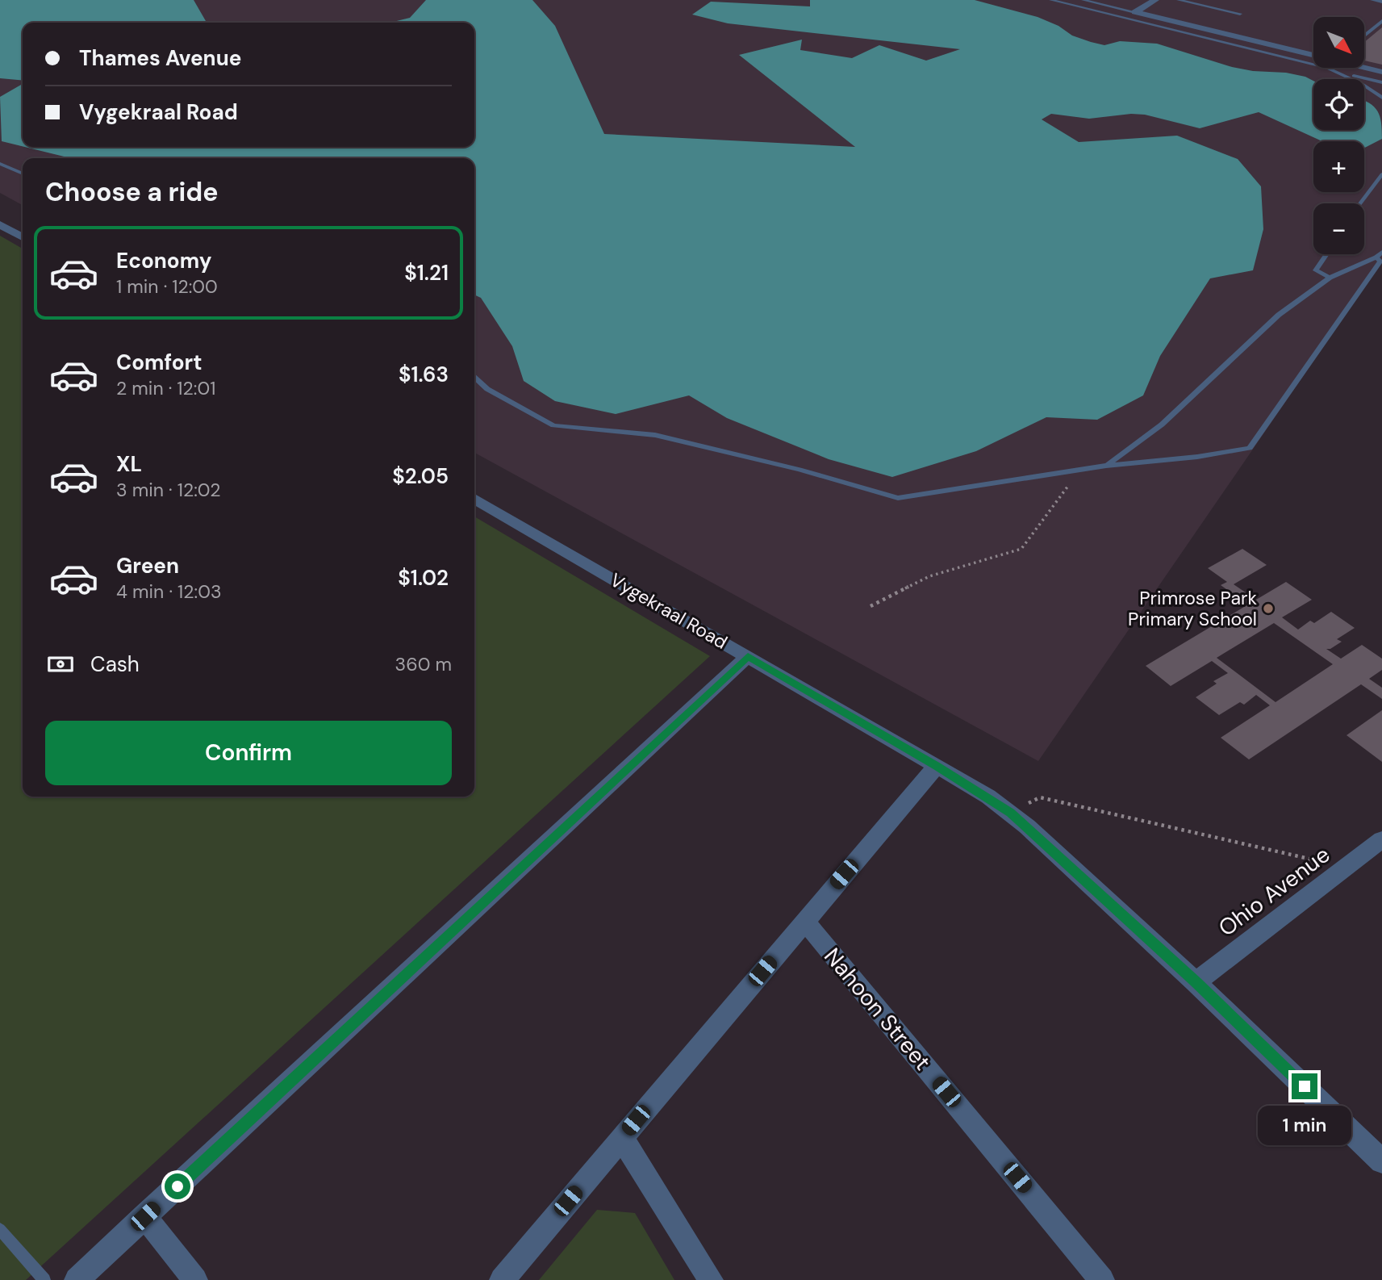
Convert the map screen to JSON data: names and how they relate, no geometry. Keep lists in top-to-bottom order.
{
  "streets": {
    "street": ["Vygekraal Road", "Ohio Avenue", "Nahoon Street"]
  },
  "crossings": [
    ["Vygekraal Road", "Ohio Avenue"]
  ],
  "places": ["Primrose Park Primary School"],
  "north": "bottom right",
  "page": {
    "map_buttons": ["+", "−"],
    "banner": ["Thames Avenue", "Vygekraal Road"],
    "heading": "Choose a ride",
    "list": [
      {
        "name": "Economy",
        "note": "1 min · 12:00",
        "value": "$1.21"
      },
      {
        "name": "Comfort",
        "note": "2 min · 12:01",
        "value": "$1.63"
      },
      {
        "name": "XL",
        "note": "3 min · 12:02",
        "value": "$2.05"
      },
      {
        "name": "Green",
        "note": "4 min · 12:03",
        "value": "$1.02"
      }
    ],
    "pay": ["Cash", "360 m"],
    "buttons": "Confirm",
    "bubble": "1 min"
  }
}
